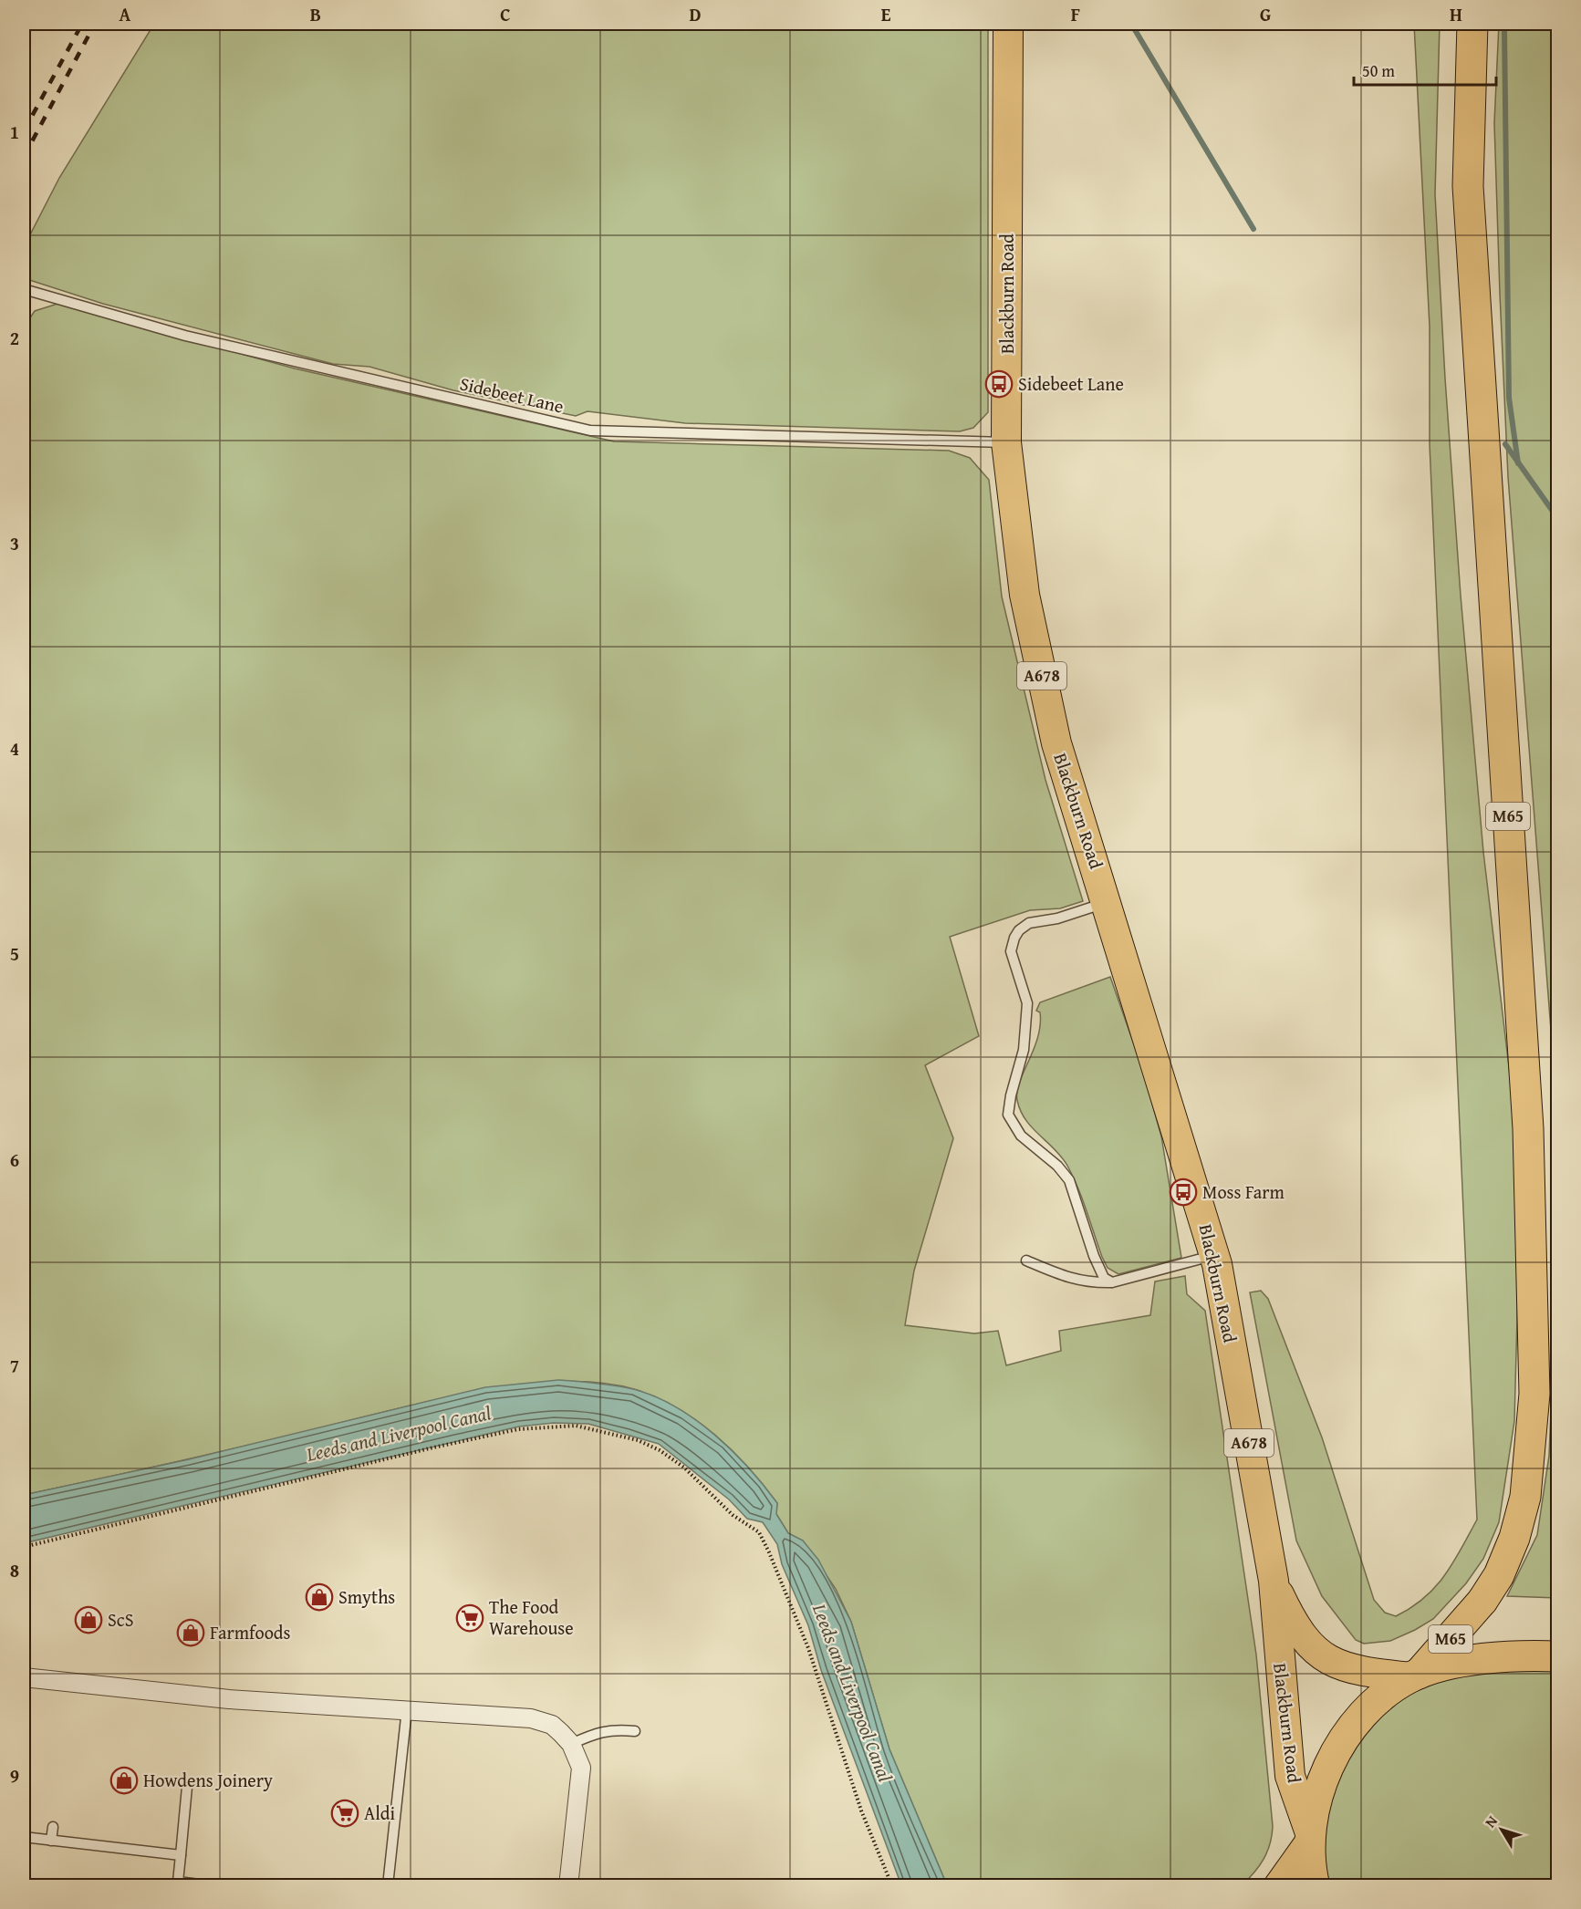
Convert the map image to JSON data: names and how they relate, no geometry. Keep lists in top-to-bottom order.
{
  "streets": {
    "highway": ["A678", "M65"],
    "main road": ["Blackburn Road"],
    "lane": ["Sidebeet Lane"]
  },
  "crossings": [
    ["Blackburn Road", "Sidebeet Lane"],
    ["Blackburn Road", "A678"],
    ["Blackburn Road", "M65"],
    ["A678", "M65"]
  ],
  "water": ["Leeds and Liverpool Canal"],
  "places": {
    "bus stop": ["Sidebeet Lane", "Moss Farm"],
    "shop": [
      "Smyths",
      "ScS",
      "Farmfoods",
      "Howdens Joinery"
    ],
    "supermarket": ["The Food Warehouse", "Aldi"]
  },
  "scale_bar": "50 m",
  "north": "top left",
  "grid": {
    "columns": [
      "A",
      "B",
      "C",
      "D",
      "E",
      "F",
      "G",
      "H"
    ],
    "rows": [
      "1",
      "2",
      "3",
      "4",
      "5",
      "6",
      "7",
      "8",
      "9"
    ]
  }
}
